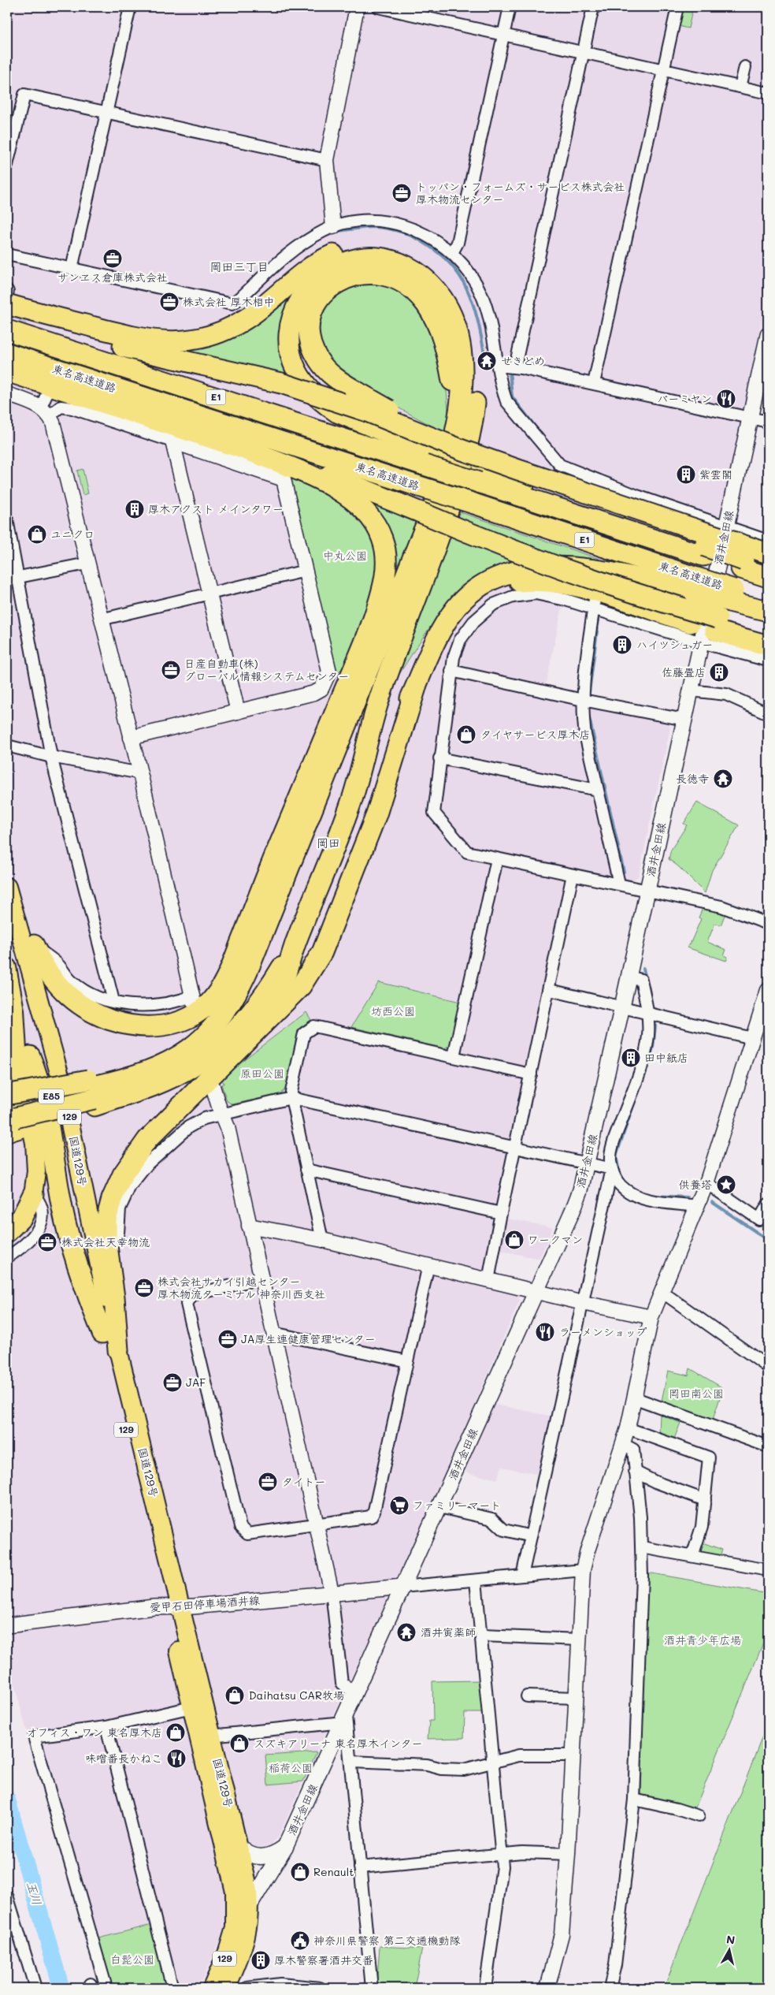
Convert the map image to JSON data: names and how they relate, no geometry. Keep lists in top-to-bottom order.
{
  "streets": {
    "highway": [
      "東名高速道路",
      "E1",
      "E85",
      "129",
      "国道129号"
    ],
    "main road": ["酒井金田線", "愛甲石田停車場酒井線"]
  },
  "crossings": [
    ["酒井金田線", "国道129号"],
    ["酒井金田線", "愛甲石田停車場酒井線"],
    ["国道129号", "愛甲石田停車場酒井線"]
  ],
  "districts": ["岡田三丁目", "岡田"],
  "water": ["玉川"],
  "parks": [
    "中丸公園",
    "坊西公園",
    "原田公園",
    "岡田南公園",
    "酒井青少年広場",
    "稲荷公園",
    "白髭公園"
  ],
  "places": {
    "office": [
      "トッパン・フォームズ・サービス株式会社 厚木物流センター",
      "サンヱス倉庫株式会社",
      "株式会社 厚木相中",
      "日産自動車(株) グローバル情報システムセンター",
      "株式会社天幸物流",
      "株式会社サカイ引越センター 厚木物流ターミナル 神奈川西支社",
      "JA厚生連健康管理センター",
      "JAF",
      "タイトー"
    ],
    "temple": ["せきどめ", "長徳寺", "酒井寅薬師"],
    "restaurant": ["バーミヤン", "ラーメンショップ", "味噌番長かねこ"],
    "building": [
      "紫雲閣",
      "厚木アクスト メインタワー",
      "ハイツシュガー",
      "佐藤畳店",
      "田中紙店",
      "厚木警察署酒井交番"
    ],
    "shop": [
      "ユニクロ",
      "タイヤサービス厚木店",
      "ワークマン",
      "Daihatsu CAR牧場",
      "オフィス・ワン 東名厚木店",
      "スズキアリーナ 東名厚木インター",
      "Renault"
    ],
    "place": ["供養塔"],
    "supermarket": ["ファミリーマート"],
    "public building": ["神奈川県警察 第二交通機動隊"]
  },
  "north": "top"
}
